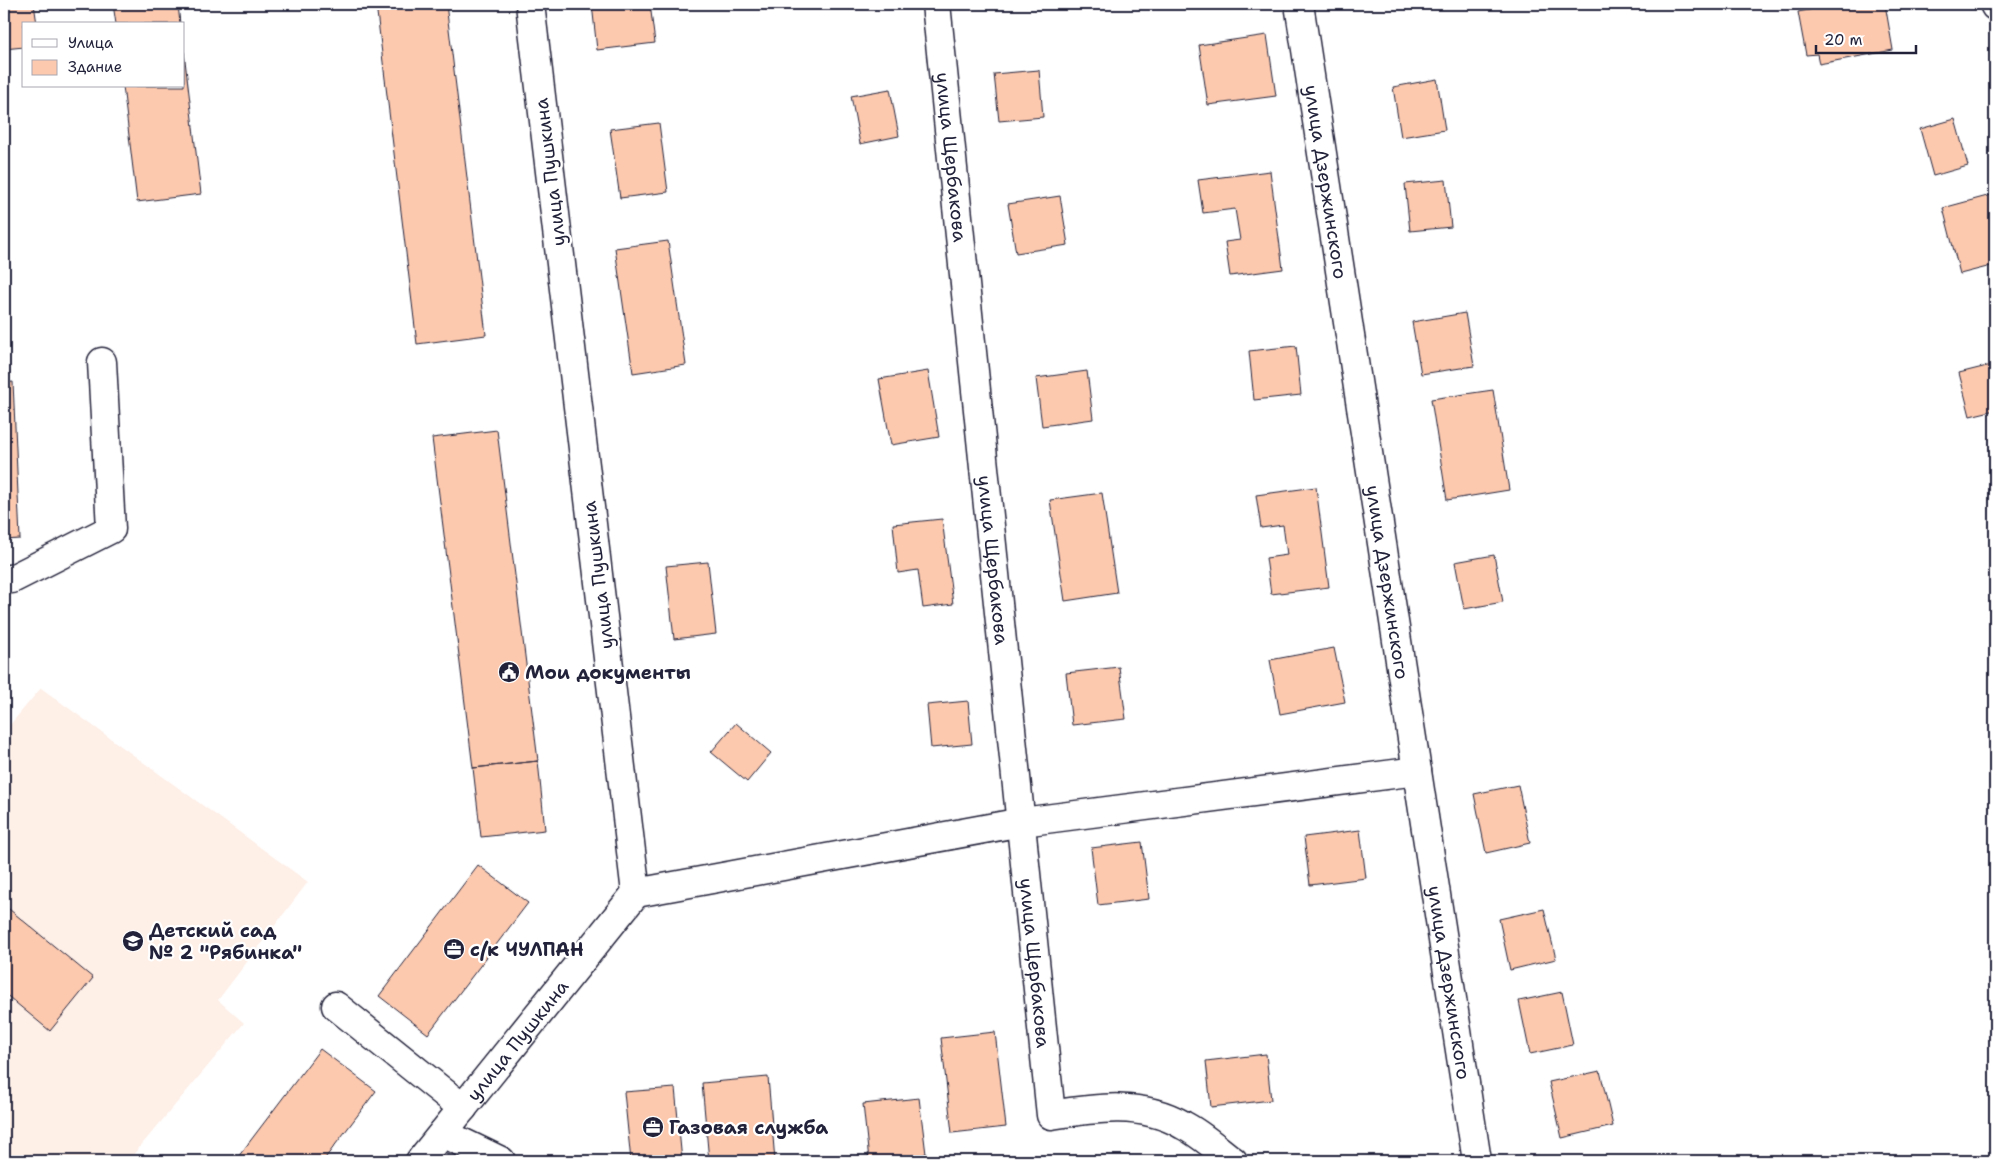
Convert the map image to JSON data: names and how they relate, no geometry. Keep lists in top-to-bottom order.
{
  "streets": {
    "street": ["улица Щербакова", "улица Пушкина", "улица Дзержинского"]
  },
  "places": {
    "public building": ["Мои документы"],
    "school or university": ["Детский сад № 2 \"Рябинка\""],
    "office": ["с/к ЧУЛПАН", "Газовая служба"]
  },
  "legend": ["Улица", "Здание"],
  "scale_bar": "20 m"
}
